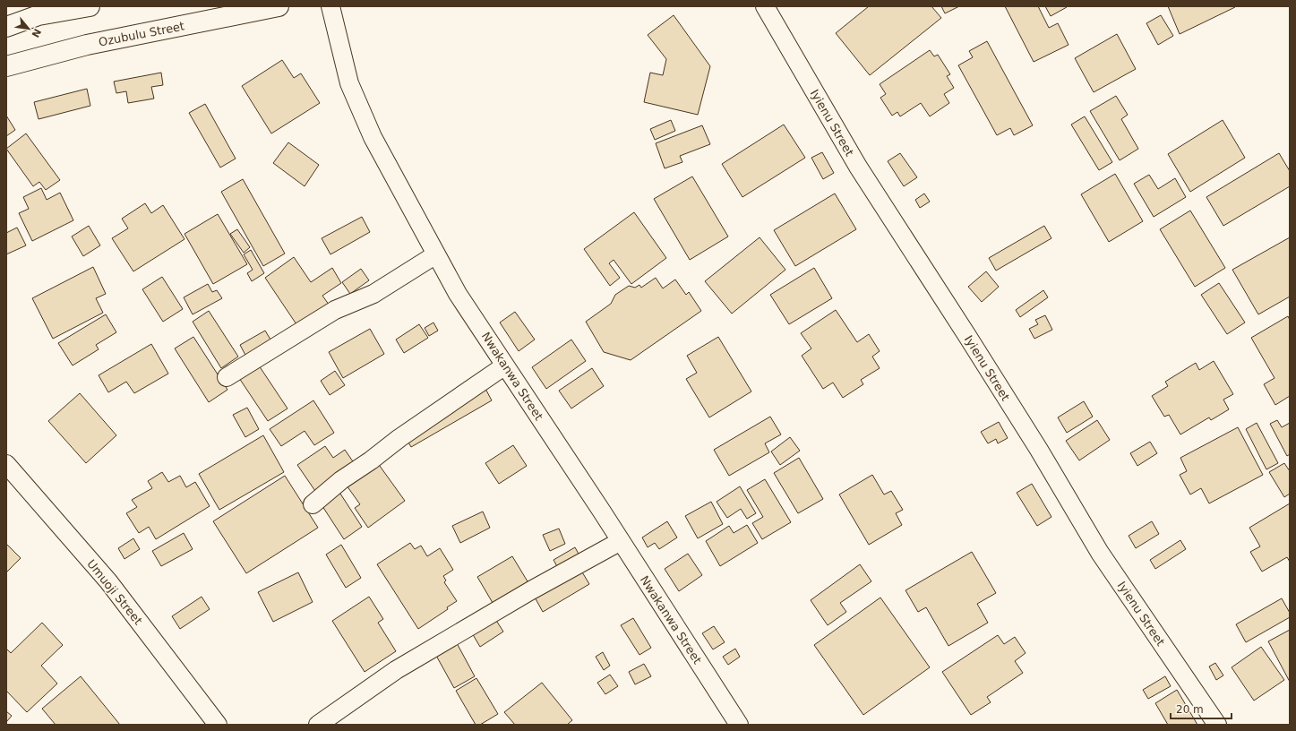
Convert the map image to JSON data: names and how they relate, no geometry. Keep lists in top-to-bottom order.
{
  "streets": {
    "main road": ["Ozubulu Street"],
    "street": ["Iyienu Street", "Nwakanwa Street", "Umuoji Street"]
  },
  "scale_bar": "20 m",
  "north": "bottom right"
}
